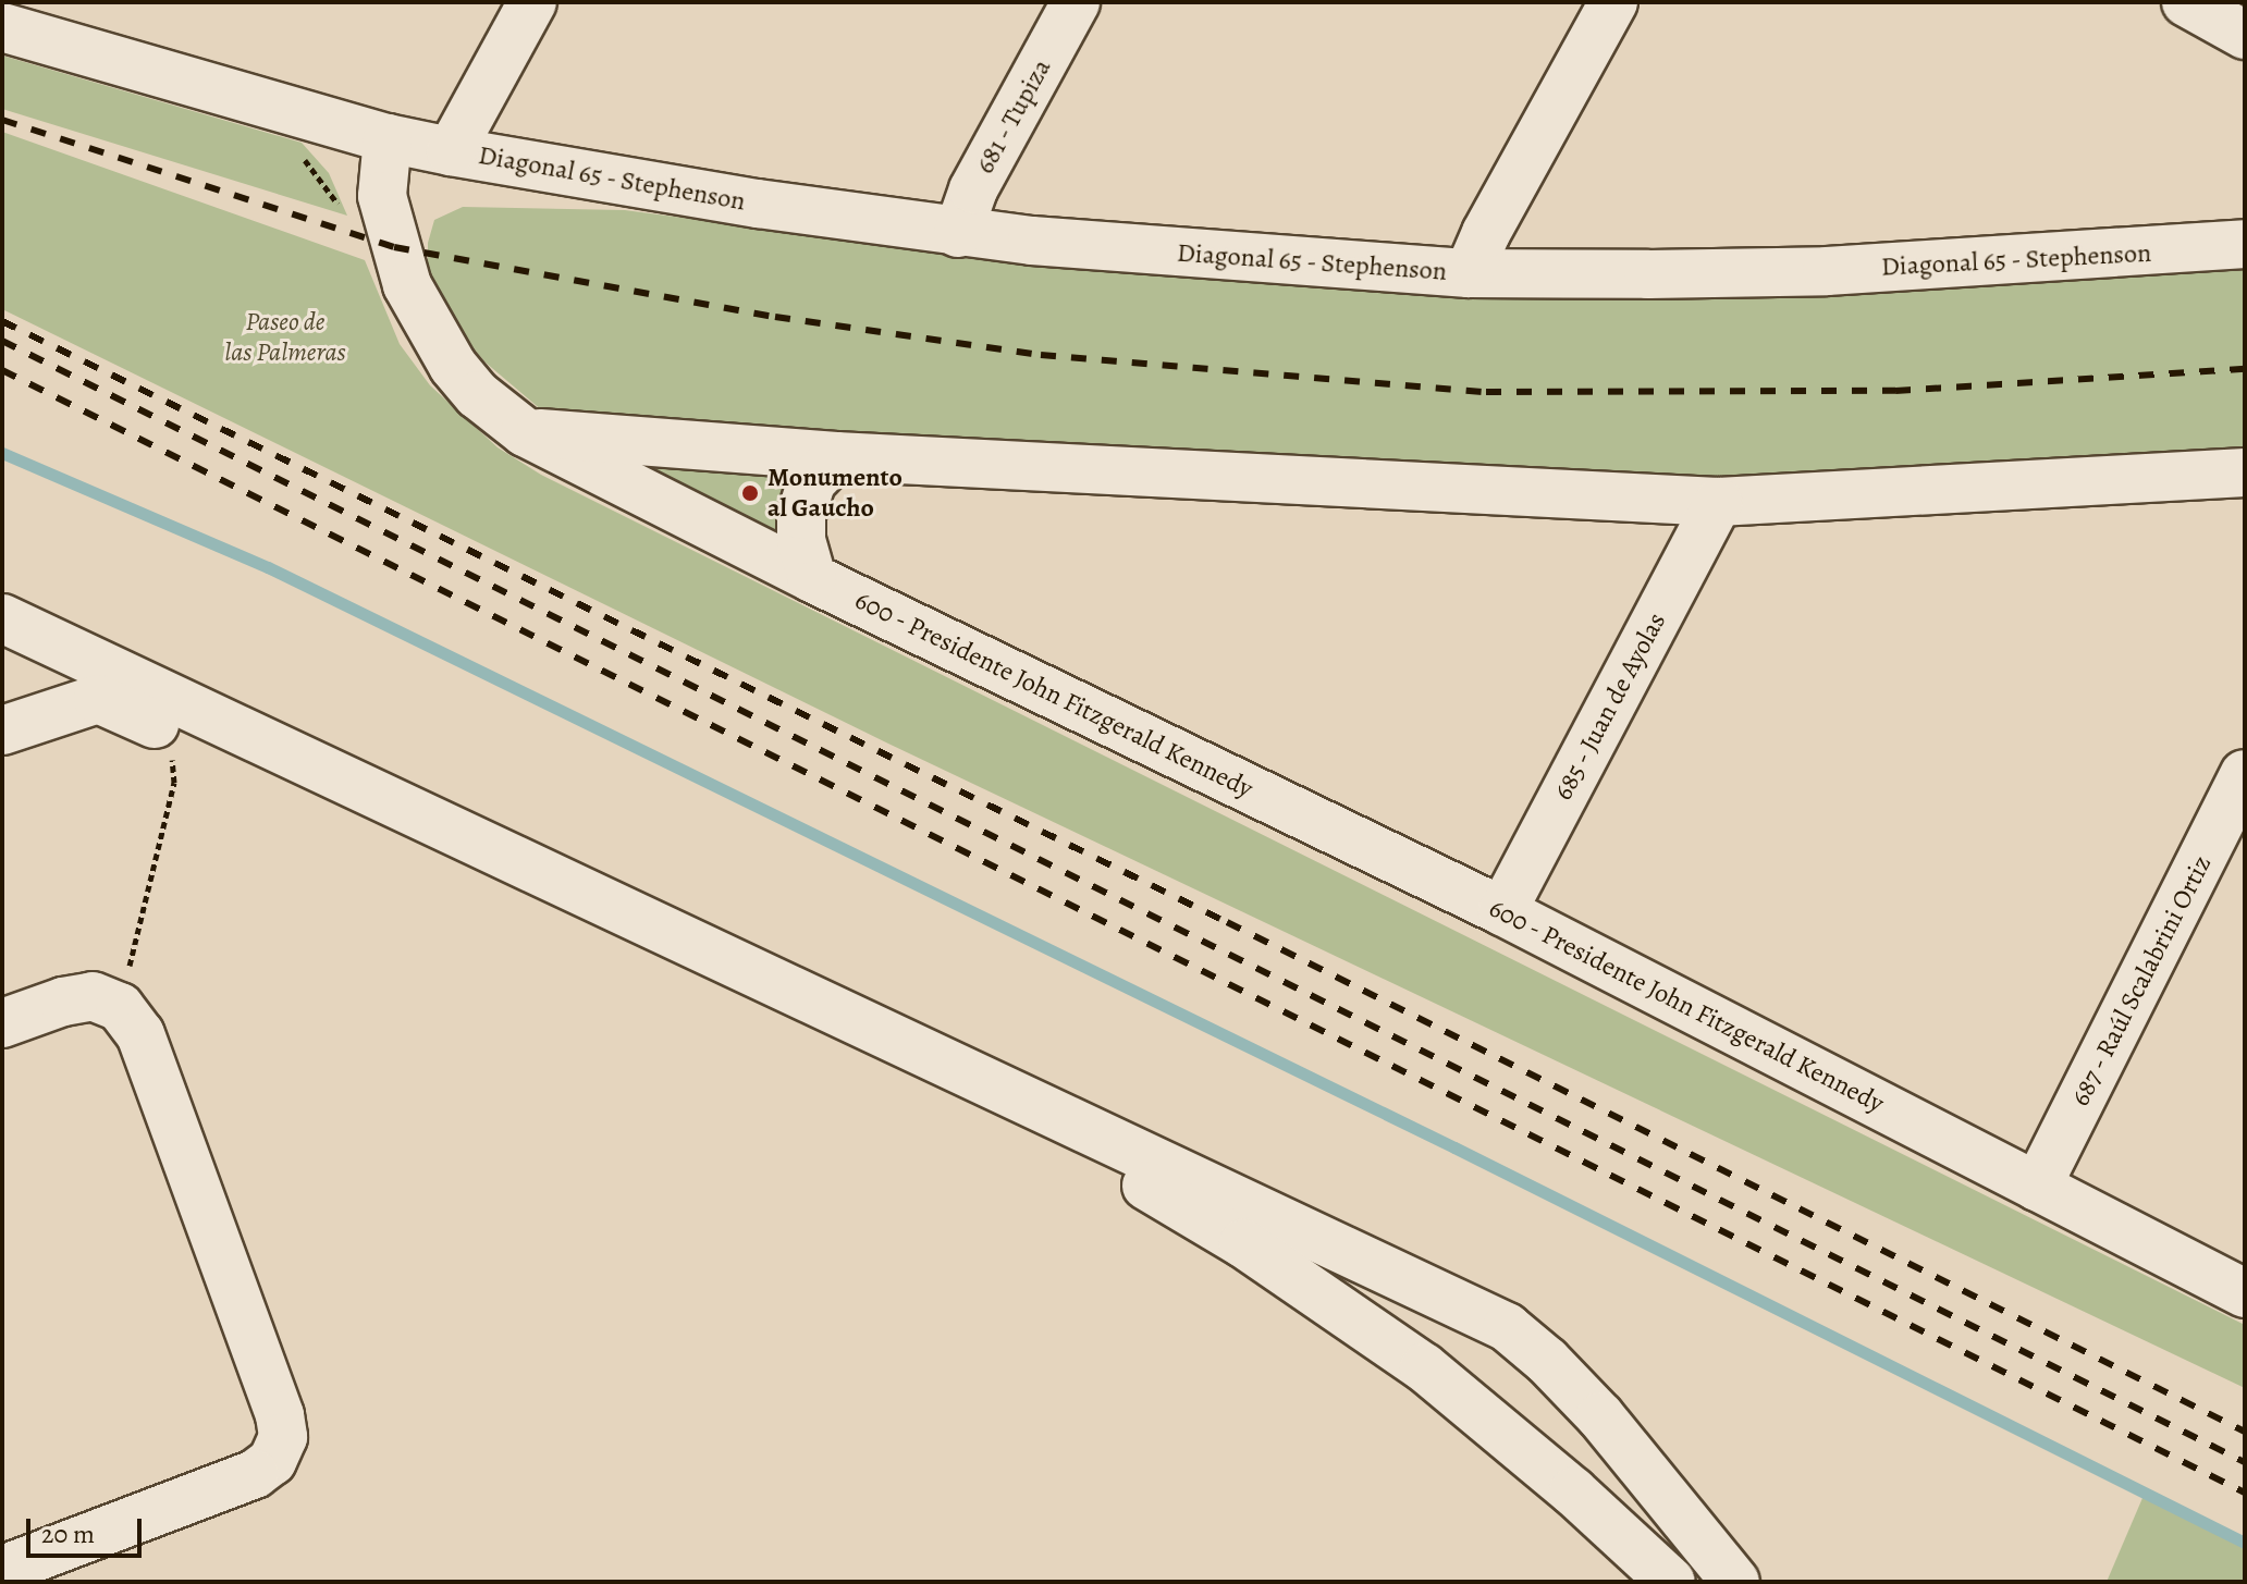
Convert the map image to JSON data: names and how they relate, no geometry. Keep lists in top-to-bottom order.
{
  "streets": {
    "street": [
      "681 - Tupiza",
      "Diagonal 65 - Stephenson",
      "600 - Presidente John Fitzgerald Kennedy",
      "685 - Juan de Ayolas",
      "687 - Raúl Scalabrini Ortiz"
    ]
  },
  "crossings": [
    ["681 - Tupiza", "Diagonal 65 - Stephenson"],
    ["Diagonal 65 - Stephenson", "600 - Presidente John Fitzgerald Kennedy"],
    ["600 - Presidente John Fitzgerald Kennedy", "685 - Juan de Ayolas"],
    ["600 - Presidente John Fitzgerald Kennedy", "687 - Raúl Scalabrini Ortiz"]
  ],
  "parks": ["Paseo de las Palmeras"],
  "places": ["Monumento al Gaucho"],
  "scale_bar": "20 m"
}
